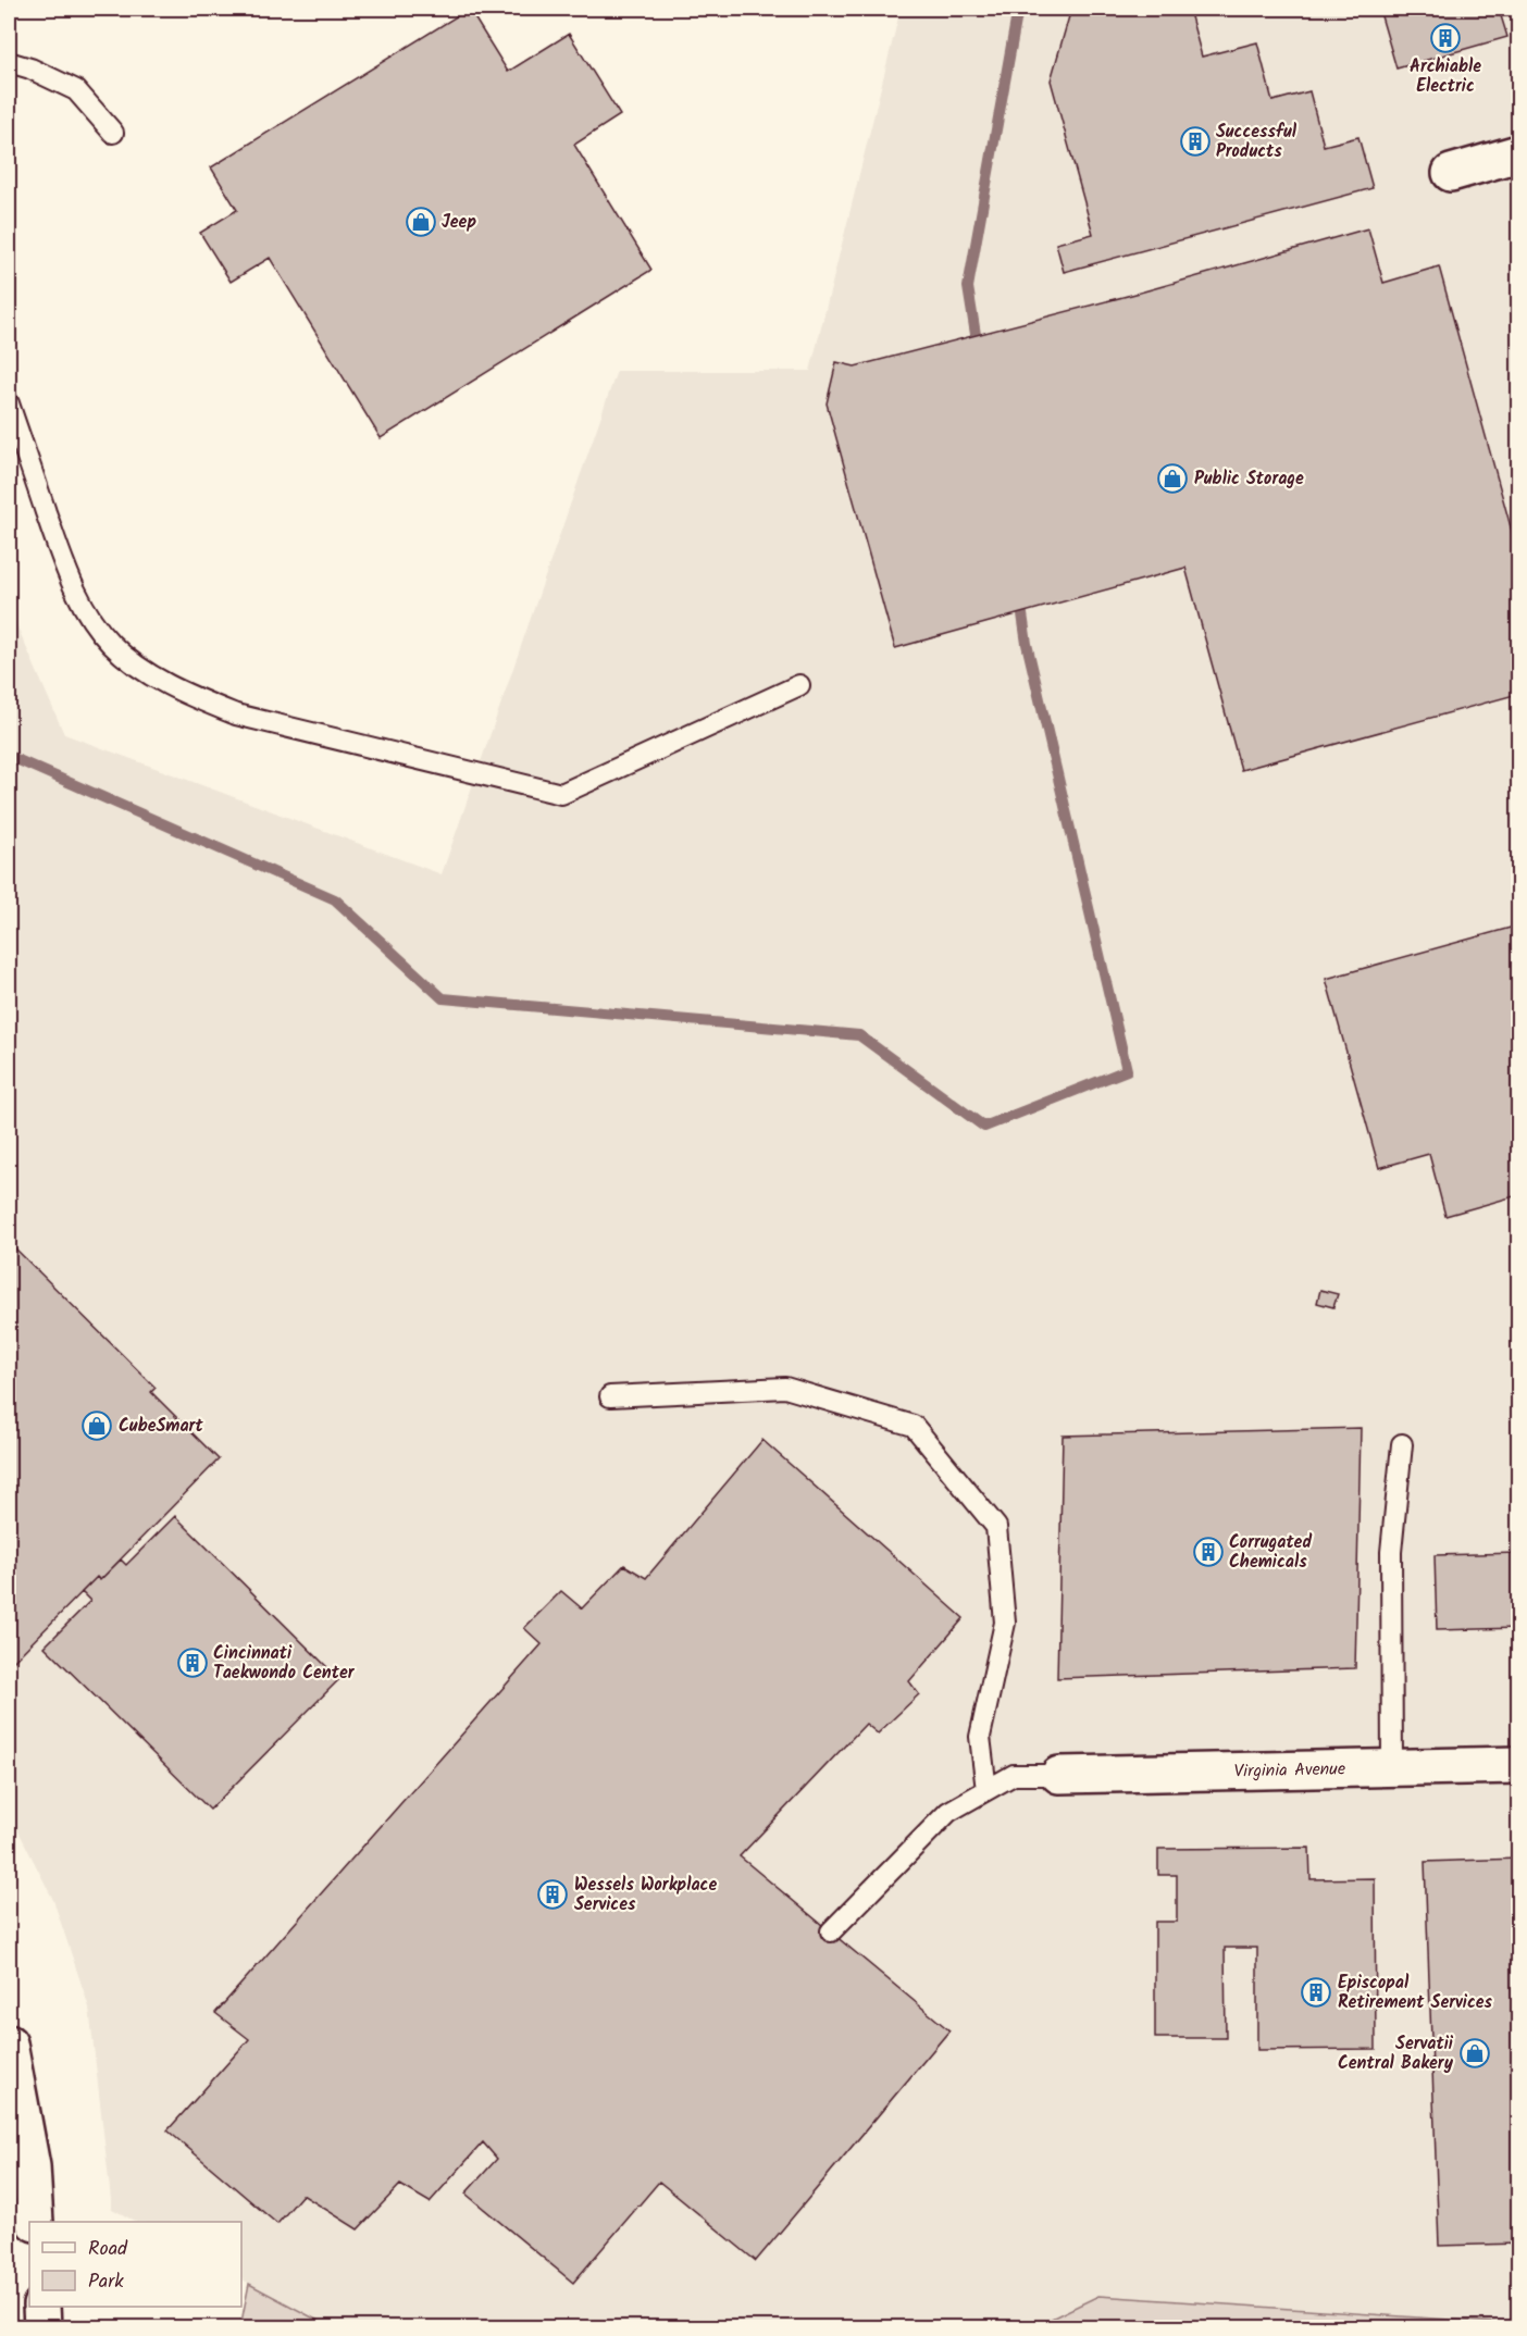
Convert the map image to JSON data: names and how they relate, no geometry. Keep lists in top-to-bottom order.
{
  "streets": {
    "main road": ["Virginia Avenue"]
  },
  "places": {
    "building": [
      "Archiable Electric",
      "Successful Products",
      "Corrugated Chemicals",
      "Cincinnati Taekwondo Center",
      "Wessels Workplace Services",
      "Episcopal Retirement Services"
    ],
    "shop": [
      "Jeep",
      "Public Storage",
      "CubeSmart",
      "Servatii Central Bakery"
    ]
  },
  "legend": ["Road", "Park"]
}
